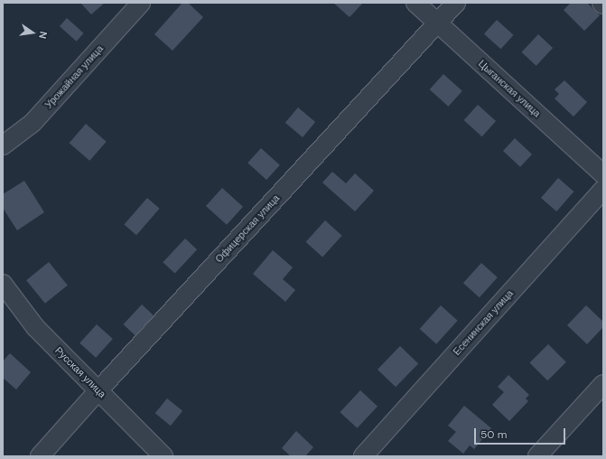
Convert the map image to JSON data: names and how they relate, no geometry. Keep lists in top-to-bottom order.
{
  "streets": {
    "street": [
      "Урожайная улица",
      "Цыганская улица",
      "Офицерская улица",
      "Есенинская улица",
      "Русская улица"
    ]
  },
  "crossings": [
    ["Цыганская улица", "Офицерская улица"],
    ["Офицерская улица", "Русская улица"]
  ],
  "scale_bar": "50 m",
  "north": "right"
}
